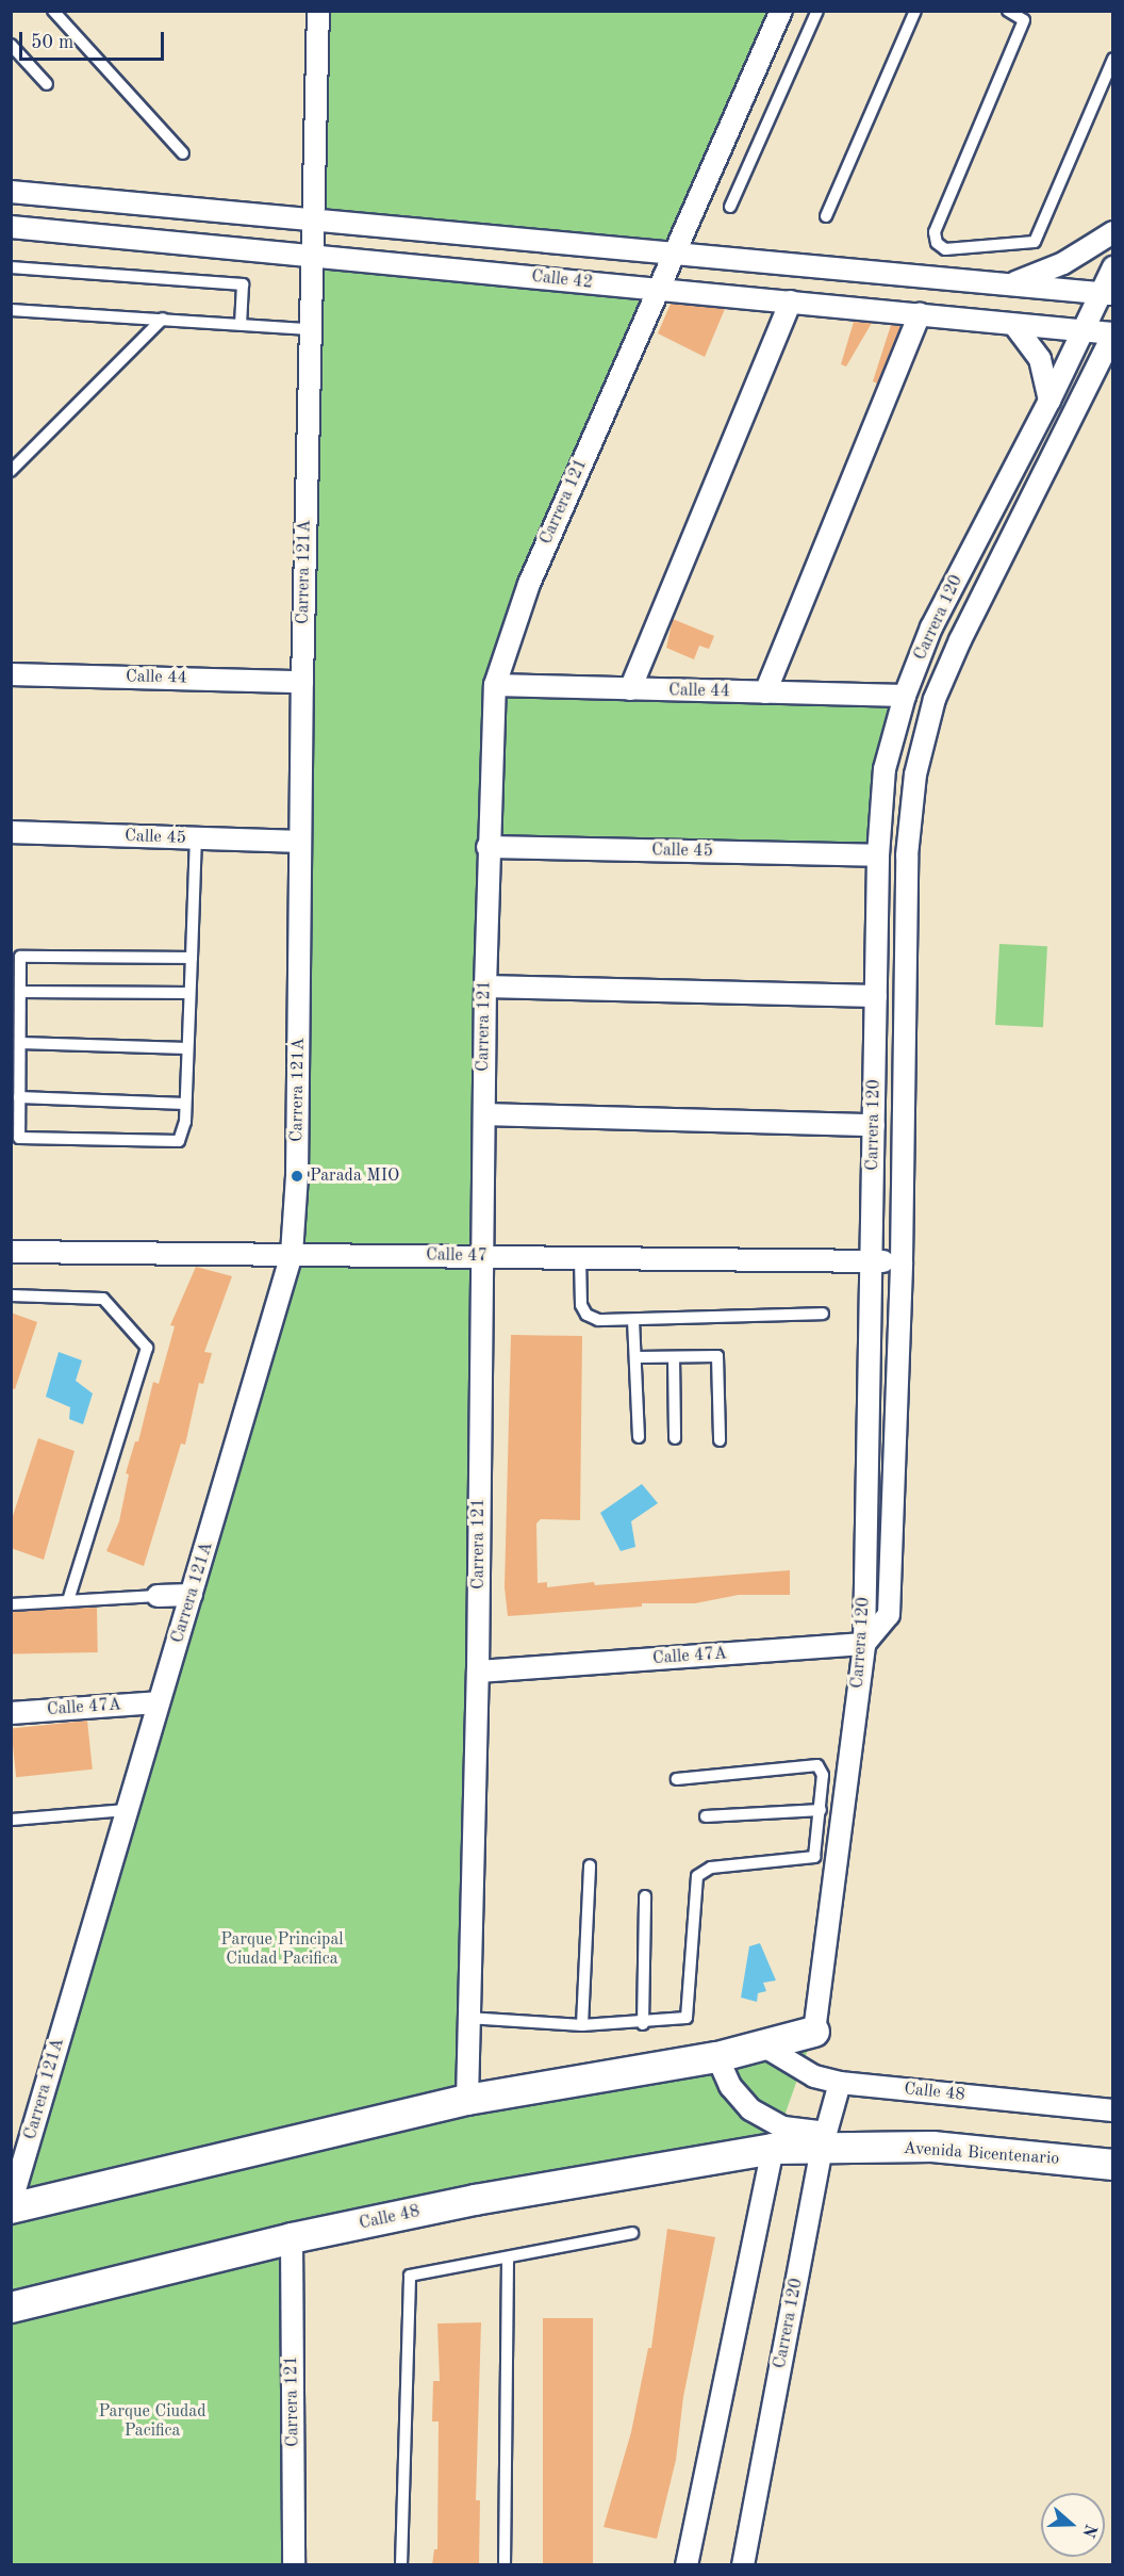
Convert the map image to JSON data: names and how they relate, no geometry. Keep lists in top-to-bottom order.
{
  "streets": {
    "main road": ["Calle 48", "Avenida Bicentenario"],
    "street": [
      "Calle 42",
      "Carrera 121",
      "Carrera 121A",
      "Carrera 120",
      "Calle 44",
      "Calle 45",
      "Calle 47",
      "Calle 47A"
    ]
  },
  "crossings": [
    ["Calle 42", "Carrera 121"],
    ["Calle 42", "Carrera 121A"],
    ["Calle 42", "Carrera 120"],
    ["Carrera 121", "Calle 44"],
    ["Carrera 121", "Calle 45"],
    ["Carrera 121", "Calle 47"],
    ["Carrera 121", "Calle 47A"],
    ["Carrera 121", "Calle 48"],
    ["Carrera 121A", "Calle 44"],
    ["Carrera 121A", "Calle 45"],
    ["Carrera 121A", "Calle 47"],
    ["Carrera 121A", "Calle 47A"],
    ["Carrera 120", "Calle 44"],
    ["Carrera 120", "Calle 45"],
    ["Carrera 120", "Calle 47"],
    ["Carrera 120", "Calle 47A"],
    ["Carrera 120", "Calle 48"],
    ["Carrera 120", "Avenida Bicentenario"],
    ["Calle 48", "Avenida Bicentenario"]
  ],
  "parks": ["Parque Principal Ciudad Pacifica", "Parque Ciudad Pacifica"],
  "places": ["Parada MIO"],
  "scale_bar": "50 m",
  "north": "right"
}
